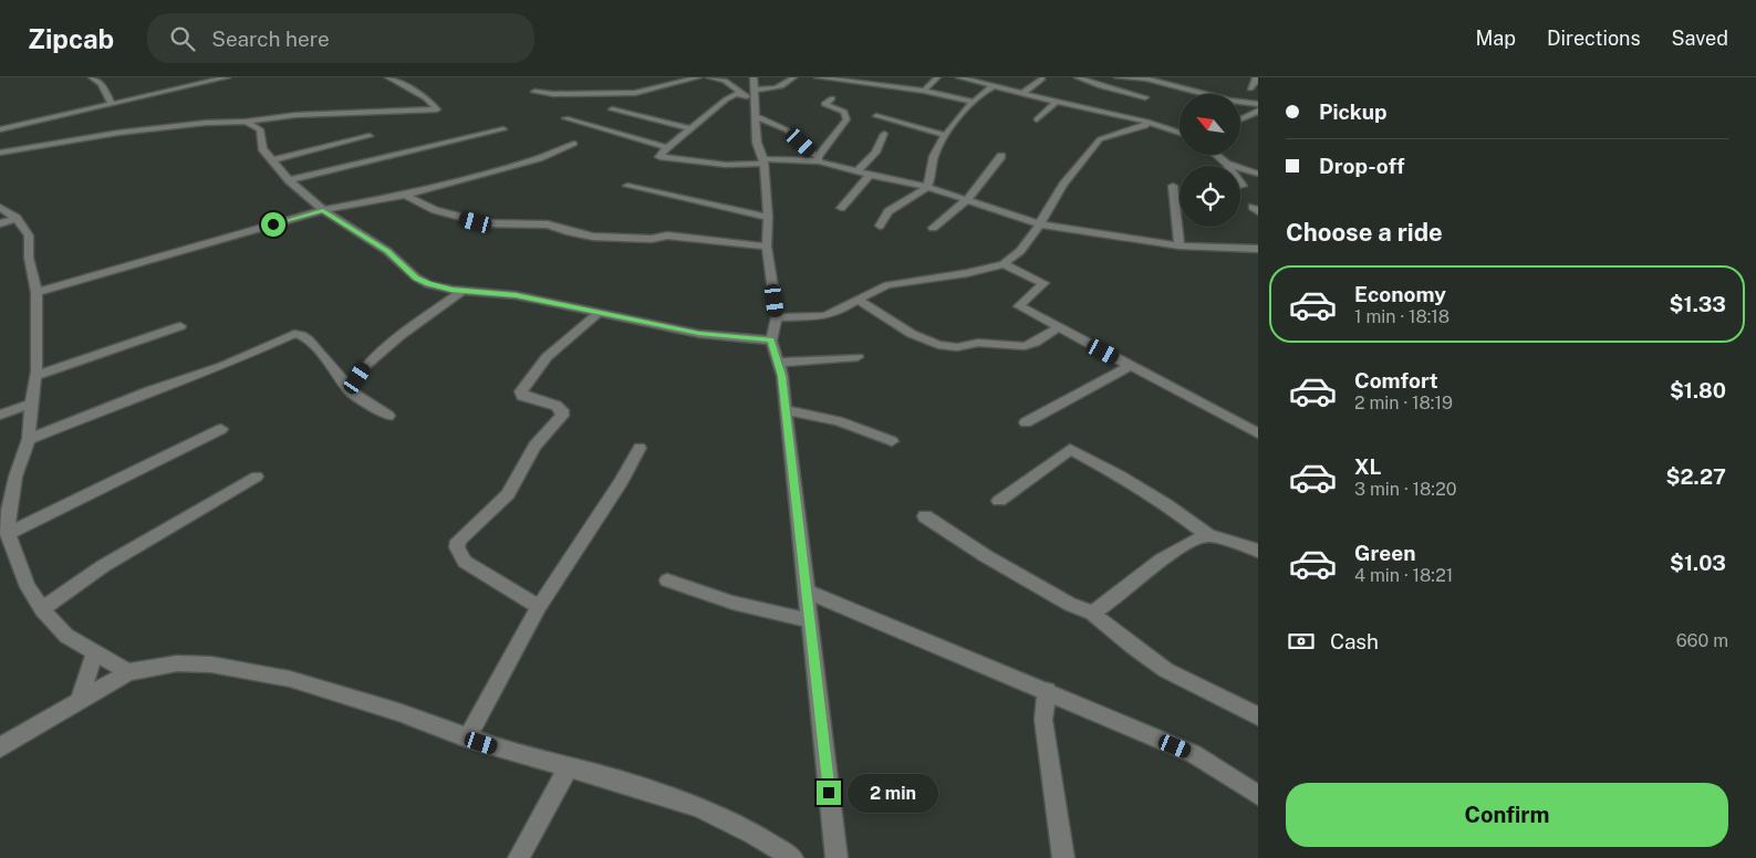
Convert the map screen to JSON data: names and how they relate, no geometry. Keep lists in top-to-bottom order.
{
  "north": "top left",
  "page": {
    "header": "Zipcab",
    "search": "Search here",
    "nav": ["Map", "Directions", "Saved"],
    "banner": ["Pickup", "Drop-off"],
    "heading": "Choose a ride",
    "list": [
      {
        "name": "Economy",
        "note": "1 min · 18:18",
        "value": "$1.33"
      },
      {
        "name": "Comfort",
        "note": "2 min · 18:19",
        "value": "$1.80"
      },
      {
        "name": "XL",
        "note": "3 min · 18:20",
        "value": "$2.27"
      },
      {
        "name": "Green",
        "note": "4 min · 18:21",
        "value": "$1.03"
      }
    ],
    "pay": ["Cash", "660 m"],
    "buttons": "Confirm",
    "bubble": "2 min"
  }
}
